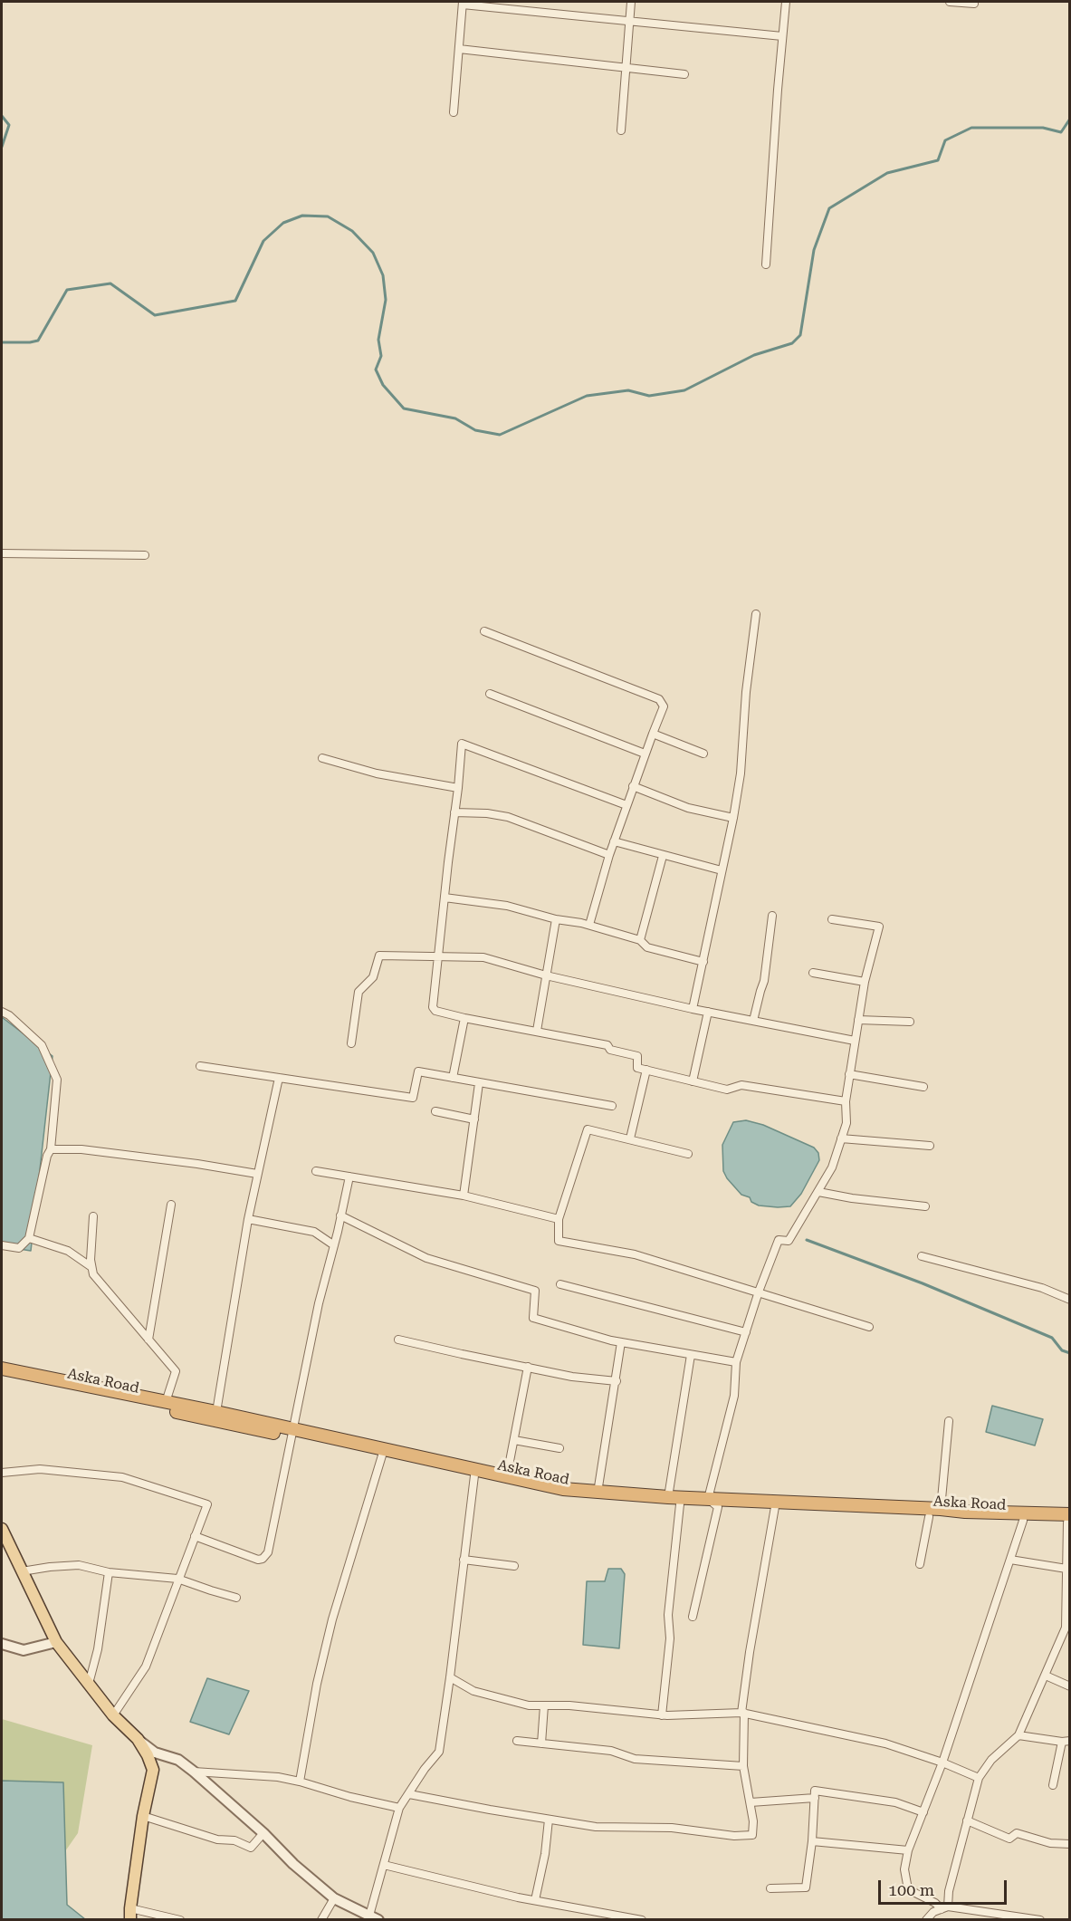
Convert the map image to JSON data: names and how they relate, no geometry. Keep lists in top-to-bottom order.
{
  "streets": {
    "highway": ["Aska Road"]
  },
  "scale_bar": "100 m"
}
